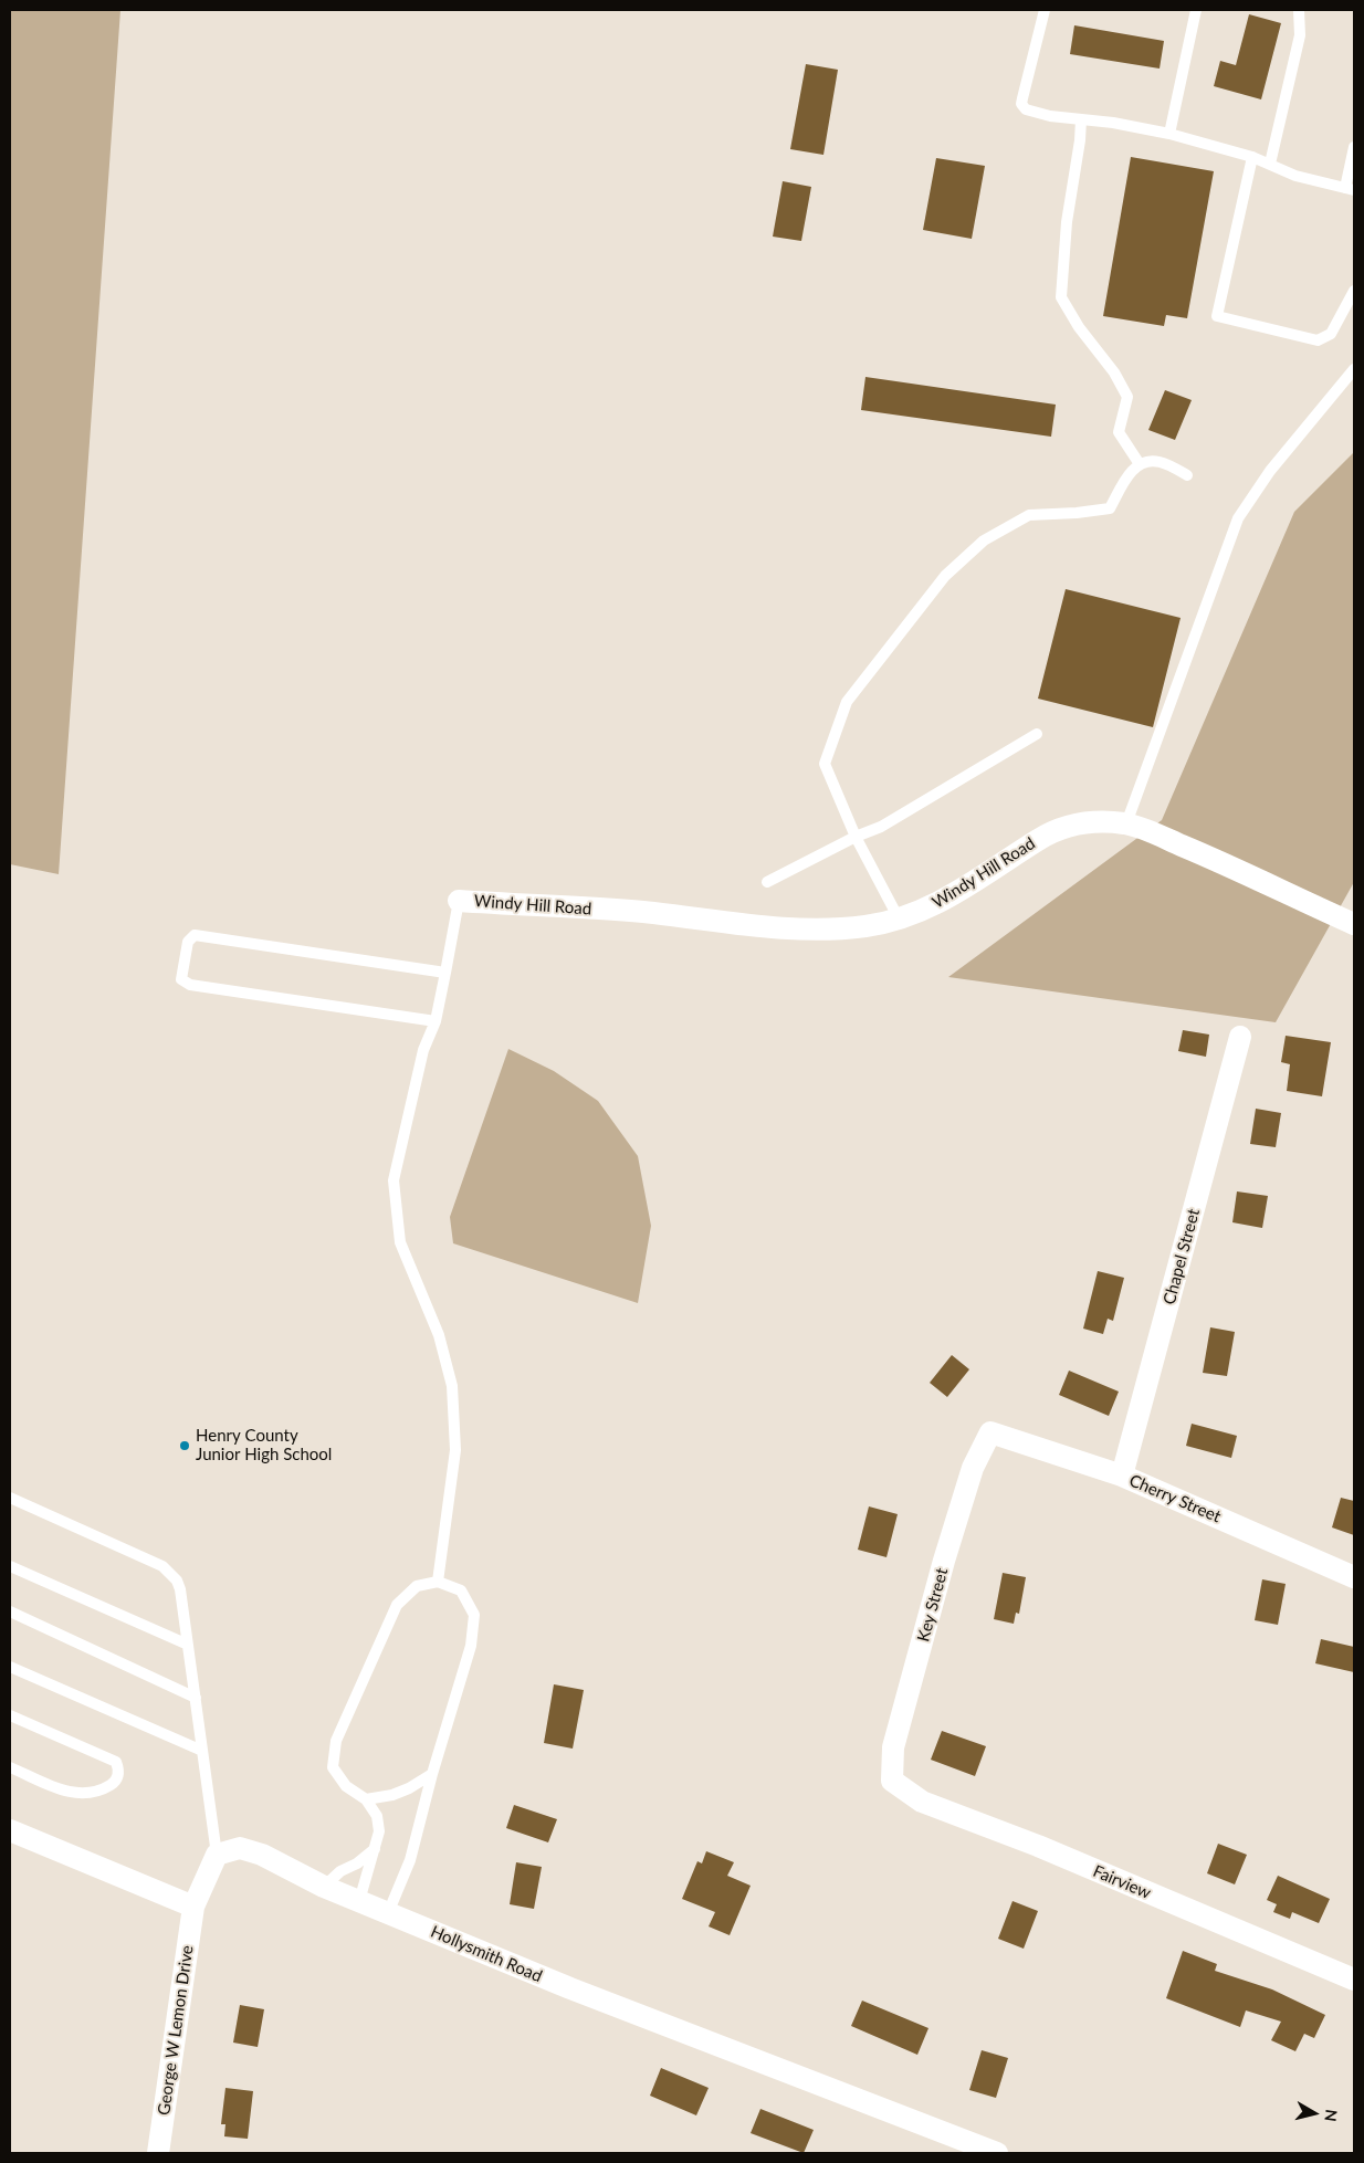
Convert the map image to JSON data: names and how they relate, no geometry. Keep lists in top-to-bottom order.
{
  "streets": {
    "street": [
      "Windy Hill Road",
      "Chapel Street",
      "Cherry Street",
      "Key Street",
      "Fairview",
      "Hollysmith Road",
      "George W Lemon Drive"
    ]
  },
  "crossings": [
    ["Chapel Street", "Cherry Street"],
    ["Cherry Street", "Key Street"],
    ["Key Street", "Fairview"]
  ],
  "places": ["Henry County Junior High School"],
  "north": "right"
}
